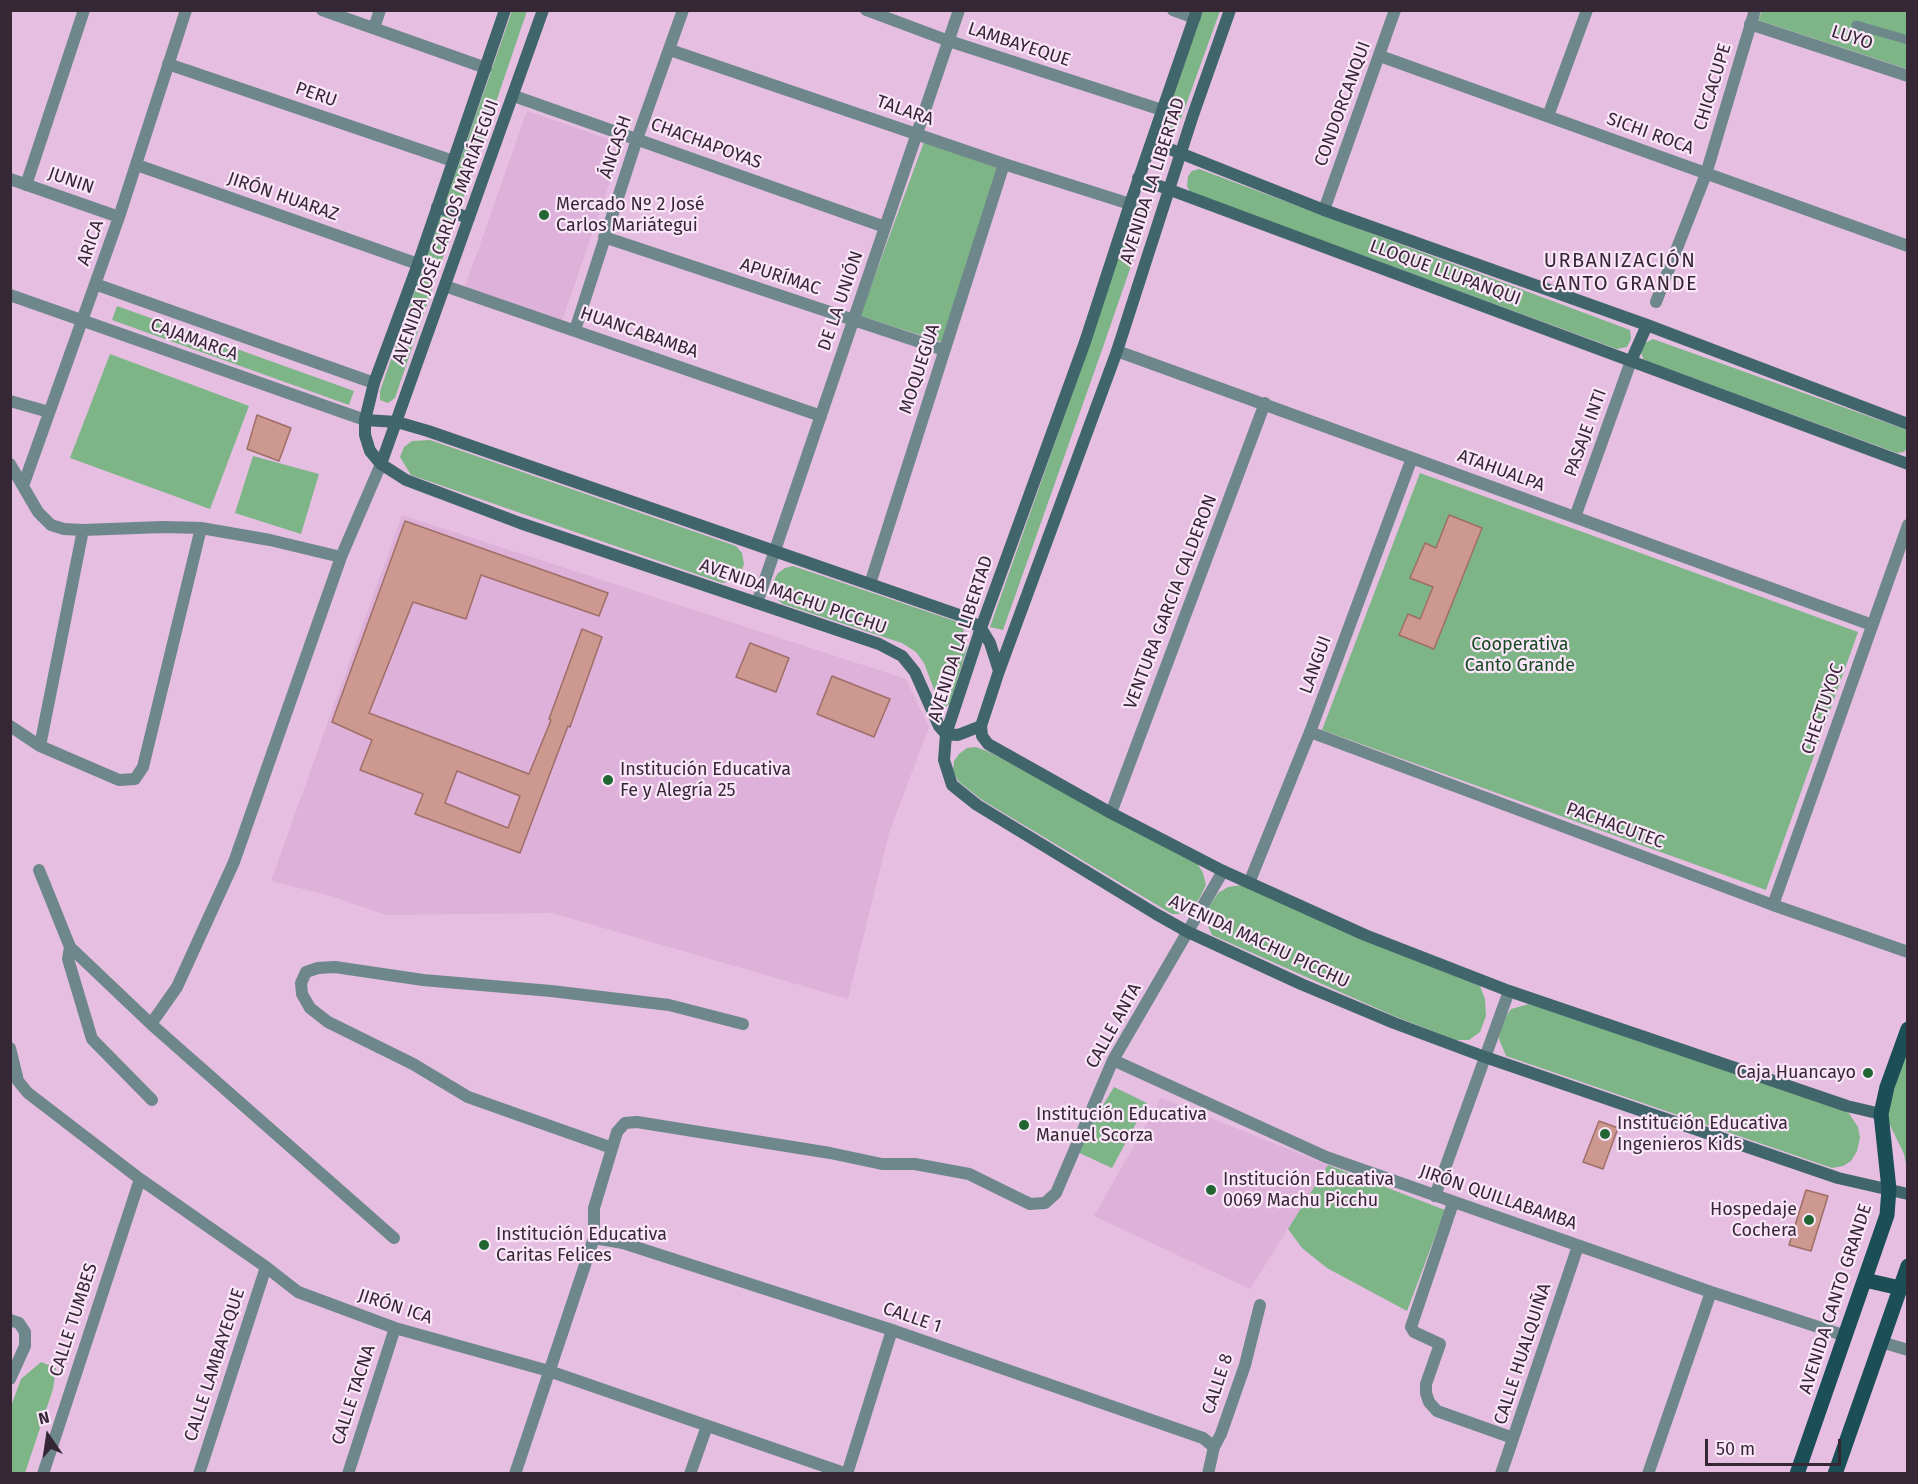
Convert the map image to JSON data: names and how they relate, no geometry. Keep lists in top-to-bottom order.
{
  "streets": {
    "main road": ["AVENIDA CANTO GRANDE"],
    "street": [
      "LUYO",
      "LAMBAYEQUE",
      "CHICACUPE",
      "PERU",
      "CONDORCANQUI",
      "TALARA",
      "SICHI ROCA",
      "CHACHAPOYAS",
      "ÁNCASH",
      "JUNIN",
      "AVENIDA LA LIBERTAD",
      "JIRÓN HUARAZ",
      "AVENIDA JOSÉ CARLOS MARIÁTEGUI",
      "ARICA",
      "LLOQUE LLUPANQUI",
      "APURÍMAC",
      "DE LA UNIÓN",
      "HUANCABAMBA",
      "CAJAMARCA",
      "MOQUEGUA",
      "PASAJE INTI",
      "ATAHUALPA",
      "AVENIDA MACHU PICCHU",
      "VENTURA GARCIA CALDERON",
      "LANGUI",
      "CHECTUYOC",
      "PACHACUTEC",
      "CALLE ANTA",
      "JIRÓN QUILLABAMBA",
      "JIRÓN ICA",
      "CALLE 1",
      "CALLE TUMBES",
      "CALLE HUALQUIÑA",
      "CALLE LAMBAYEQUE",
      "CALLE 8",
      "CALLE TACNA"
    ]
  },
  "crossings": [
    ["LUYO", "CHICACUPE"],
    ["LAMBAYEQUE", "AVENIDA LA LIBERTAD"],
    ["LAMBAYEQUE", "DE LA UNIÓN"],
    ["CHICACUPE", "SICHI ROCA"],
    ["PERU", "AVENIDA JOSÉ CARLOS MARIÁTEGUI"],
    ["PERU", "ARICA"],
    ["CONDORCANQUI", "SICHI ROCA"],
    ["CONDORCANQUI", "LLOQUE LLUPANQUI"],
    ["TALARA", "ÁNCASH"],
    ["TALARA", "AVENIDA LA LIBERTAD"],
    ["TALARA", "DE LA UNIÓN"],
    ["TALARA", "MOQUEGUA"],
    ["CHACHAPOYAS", "ÁNCASH"],
    ["CHACHAPOYAS", "AVENIDA JOSÉ CARLOS MARIÁTEGUI"],
    ["CHACHAPOYAS", "DE LA UNIÓN"],
    ["ÁNCASH", "APURÍMAC"],
    ["ÁNCASH", "HUANCABAMBA"],
    ["JUNIN", "ARICA"],
    ["AVENIDA LA LIBERTAD", "LLOQUE LLUPANQUI"],
    ["AVENIDA LA LIBERTAD", "ATAHUALPA"],
    ["AVENIDA LA LIBERTAD", "AVENIDA MACHU PICCHU"],
    ["JIRÓN HUARAZ", "AVENIDA JOSÉ CARLOS MARIÁTEGUI"],
    ["JIRÓN HUARAZ", "ARICA"],
    ["AVENIDA JOSÉ CARLOS MARIÁTEGUI", "HUANCABAMBA"],
    ["AVENIDA JOSÉ CARLOS MARIÁTEGUI", "CAJAMARCA"],
    ["AVENIDA JOSÉ CARLOS MARIÁTEGUI", "AVENIDA MACHU PICCHU"],
    ["ARICA", "CAJAMARCA"],
    ["LLOQUE LLUPANQUI", "PASAJE INTI"],
    ["APURÍMAC", "DE LA UNIÓN"],
    ["APURÍMAC", "MOQUEGUA"],
    ["DE LA UNIÓN", "HUANCABAMBA"],
    ["DE LA UNIÓN", "AVENIDA MACHU PICCHU"],
    ["CAJAMARCA", "AVENIDA MACHU PICCHU"],
    ["MOQUEGUA", "AVENIDA MACHU PICCHU"],
    ["PASAJE INTI", "ATAHUALPA"],
    ["ATAHUALPA", "VENTURA GARCIA CALDERON"],
    ["ATAHUALPA", "LANGUI"],
    ["ATAHUALPA", "CHECTUYOC"],
    ["AVENIDA MACHU PICCHU", "CALLE ANTA"],
    ["AVENIDA MACHU PICCHU", "AVENIDA CANTO GRANDE"],
    ["LANGUI", "PACHACUTEC"],
    ["CHECTUYOC", "PACHACUTEC"],
    ["CALLE ANTA", "JIRÓN QUILLABAMBA"],
    ["JIRÓN QUILLABAMBA", "AVENIDA CANTO GRANDE"],
    ["JIRÓN QUILLABAMBA", "CALLE HUALQUIÑA"],
    ["JIRÓN ICA", "CALLE TUMBES"],
    ["JIRÓN ICA", "CALLE LAMBAYEQUE"],
    ["JIRÓN ICA", "CALLE TACNA"],
    ["CALLE 1", "CALLE 8"]
  ],
  "districts": ["URBANIZACIÓN CANTO GRANDE"],
  "parks": ["Cooperativa Canto Grande"],
  "places": [
    "Mercado Nº 2 José Carlos Mariátegui",
    "Institución Educativa Fe y Alegría 25",
    "Caja Huancayo",
    "Institución Educativa Manuel Scorza",
    "Institución Educativa Ingenieros Kids",
    "Institución Educativa 0069 Machu Picchu",
    "Hospedaje Cochera",
    "Institución Educativa Caritas Felices"
  ],
  "scale_bar": "50 m",
  "north": "top"
}
